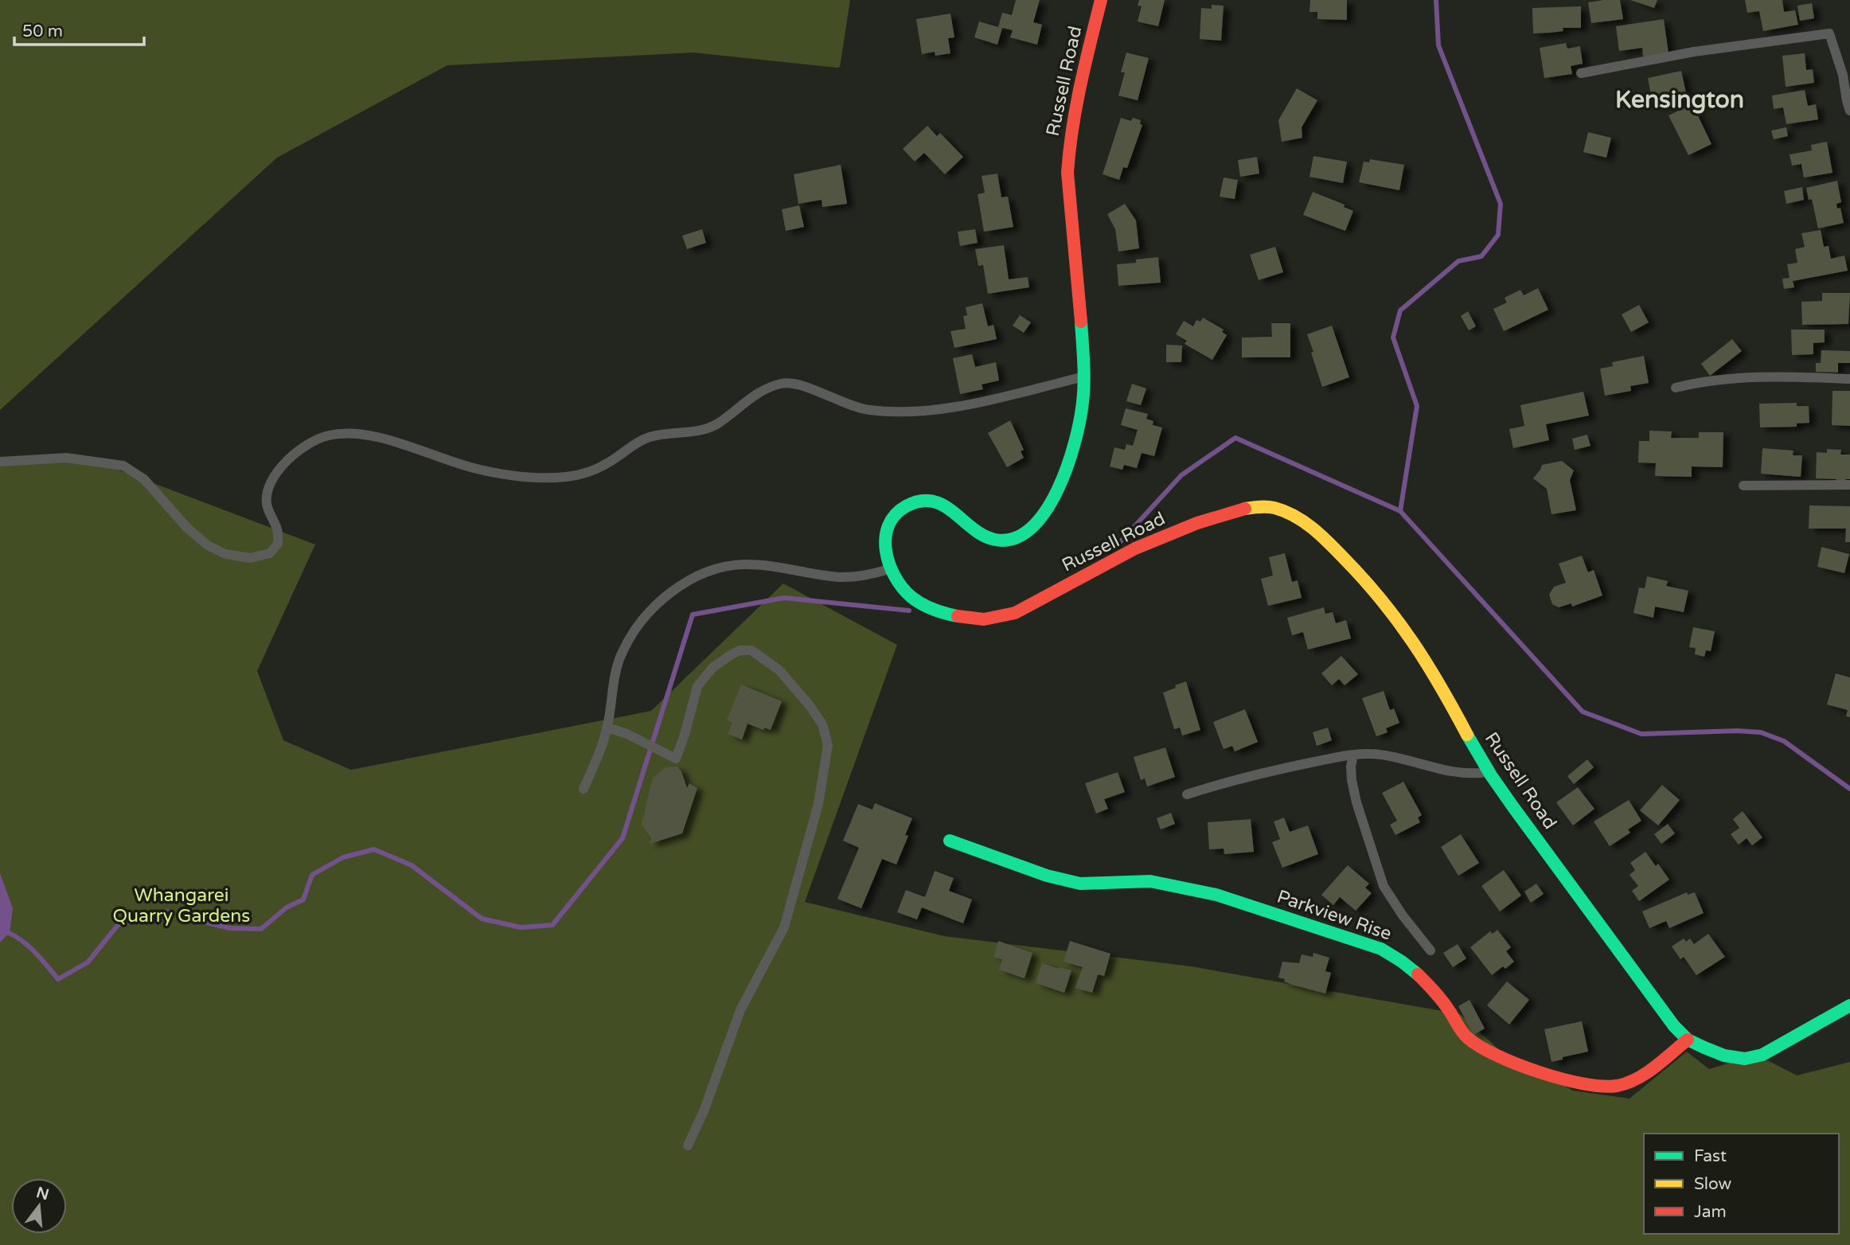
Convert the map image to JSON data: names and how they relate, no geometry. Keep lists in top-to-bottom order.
{
  "streets": {
    "street": ["Russell Road", "Parkview Rise"]
  },
  "crossings": [
    ["Russell Road", "Parkview Rise"]
  ],
  "districts": ["Kensington"],
  "parks": ["Whangarei Quarry Gardens"],
  "legend": ["Fast", "Slow", "Jam"],
  "scale_bar": "50 m",
  "north": "top"
}
